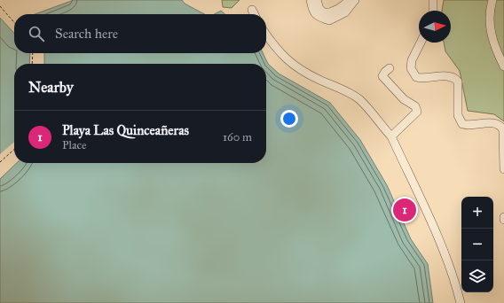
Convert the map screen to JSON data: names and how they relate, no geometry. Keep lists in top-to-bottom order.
{
  "north": "right",
  "page": {
    "search": "Search here",
    "heading": "Nearby",
    "list": [
      {
        "mark": "1",
        "name": "Playa Las Quinceañeras",
        "note": "Place",
        "value": "160 m"
      }
    ],
    "map_buttons": ["+", "−"],
    "pins": "1"
  }
}
